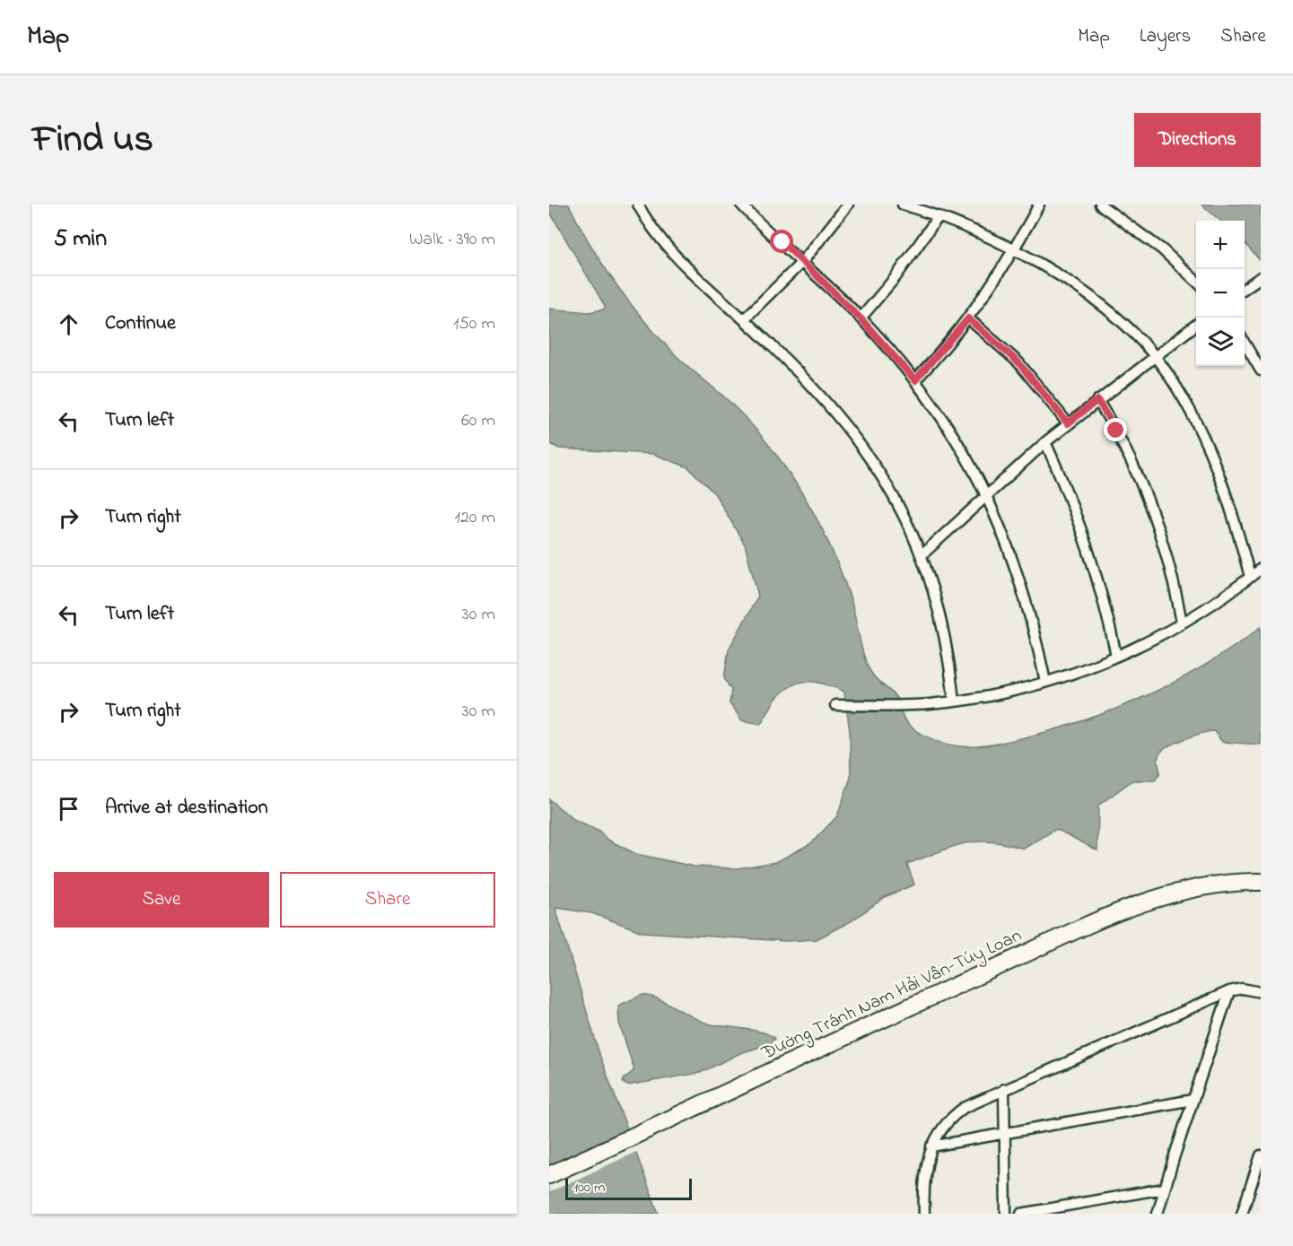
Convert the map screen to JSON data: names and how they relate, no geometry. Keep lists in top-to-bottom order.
{
  "streets": {
    "highway": ["Đường Tránh Nam Hải Vân-Túy Loan"]
  },
  "scale_bar": "100 m",
  "page": {
    "header": "Map",
    "nav": ["Map", "Layers", "Share"],
    "title": "Find us",
    "buttons": [
      "Directions",
      ["Save", "Share"]
    ],
    "heading": ["5 min", "Walk · 390 m"],
    "map_buttons": ["+", "−"],
    "list": [
      ["Continue", "150 m"],
      ["Turn left", "60 m"],
      ["Turn right", "120 m"],
      ["Turn left", "30 m"],
      ["Turn right", "30 m"],
      "Arrive at destination"
    ],
    "scale": "100 m"
  }
}
